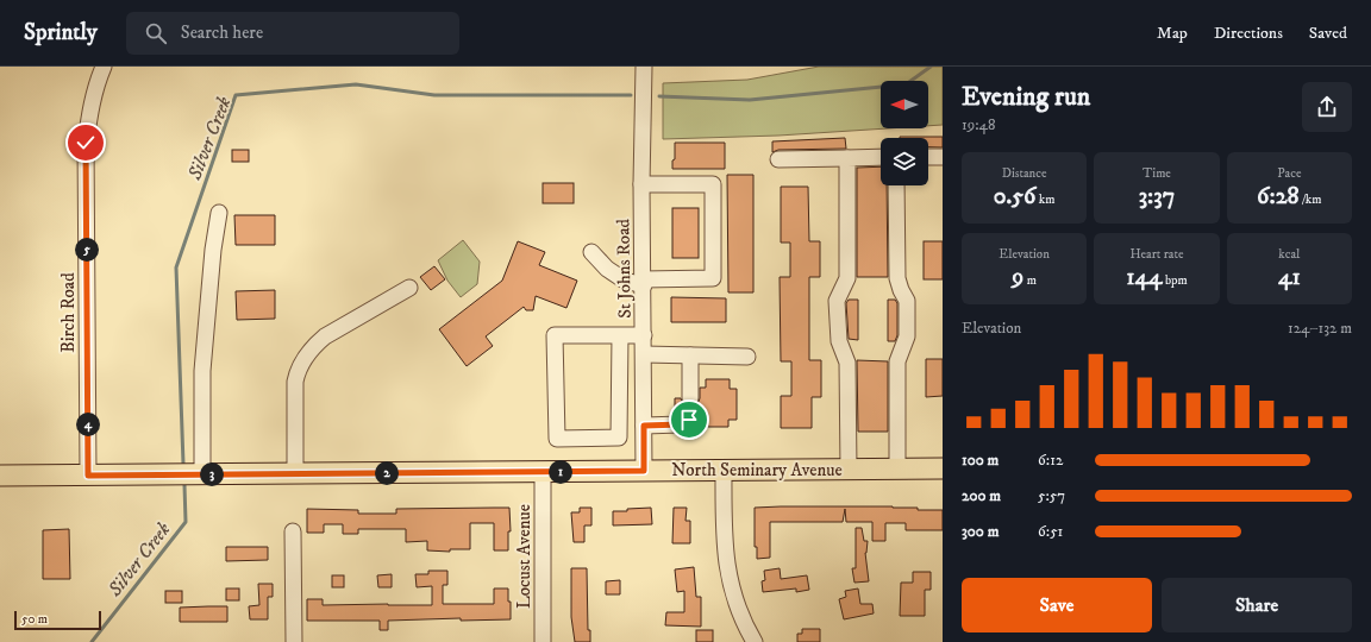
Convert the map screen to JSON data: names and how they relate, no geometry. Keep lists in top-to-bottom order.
{
  "streets": {
    "main road": ["North Seminary Avenue"],
    "street": ["St Johns Road", "Birch Road", "Locust Avenue"]
  },
  "crossings": [
    ["St Johns Road", "North Seminary Avenue"],
    ["Birch Road", "North Seminary Avenue"],
    ["North Seminary Avenue", "Locust Avenue"]
  ],
  "water": ["Silver Creek"],
  "scale_bar": "50 m",
  "north": "left",
  "page": {
    "header": "Sprintly",
    "search": "Search here",
    "nav": ["Map", "Directions", "Saved"],
    "heading": ["Evening run", "19:48"],
    "stats": [
      ["Distance", "0.56 km"],
      ["Time", "3:37"],
      ["Pace", "6:28 /km"],
      ["Elevation", "9 m"],
      ["Heart rate", "144 bpm"],
      ["kcal", "41"]
    ],
    "pins": [
      "5",
      "4",
      "1",
      "2",
      "3"
    ],
    "chart": ["Elevation", "124–132 m"],
    "list": [
      {
        "name": "100 m",
        "note": "6:12"
      },
      {
        "name": "200 m",
        "note": "5:57"
      },
      {
        "name": "300 m",
        "note": "6:51"
      }
    ],
    "buttons": ["Save", "Share"],
    "scale": "50 m"
  }
}
